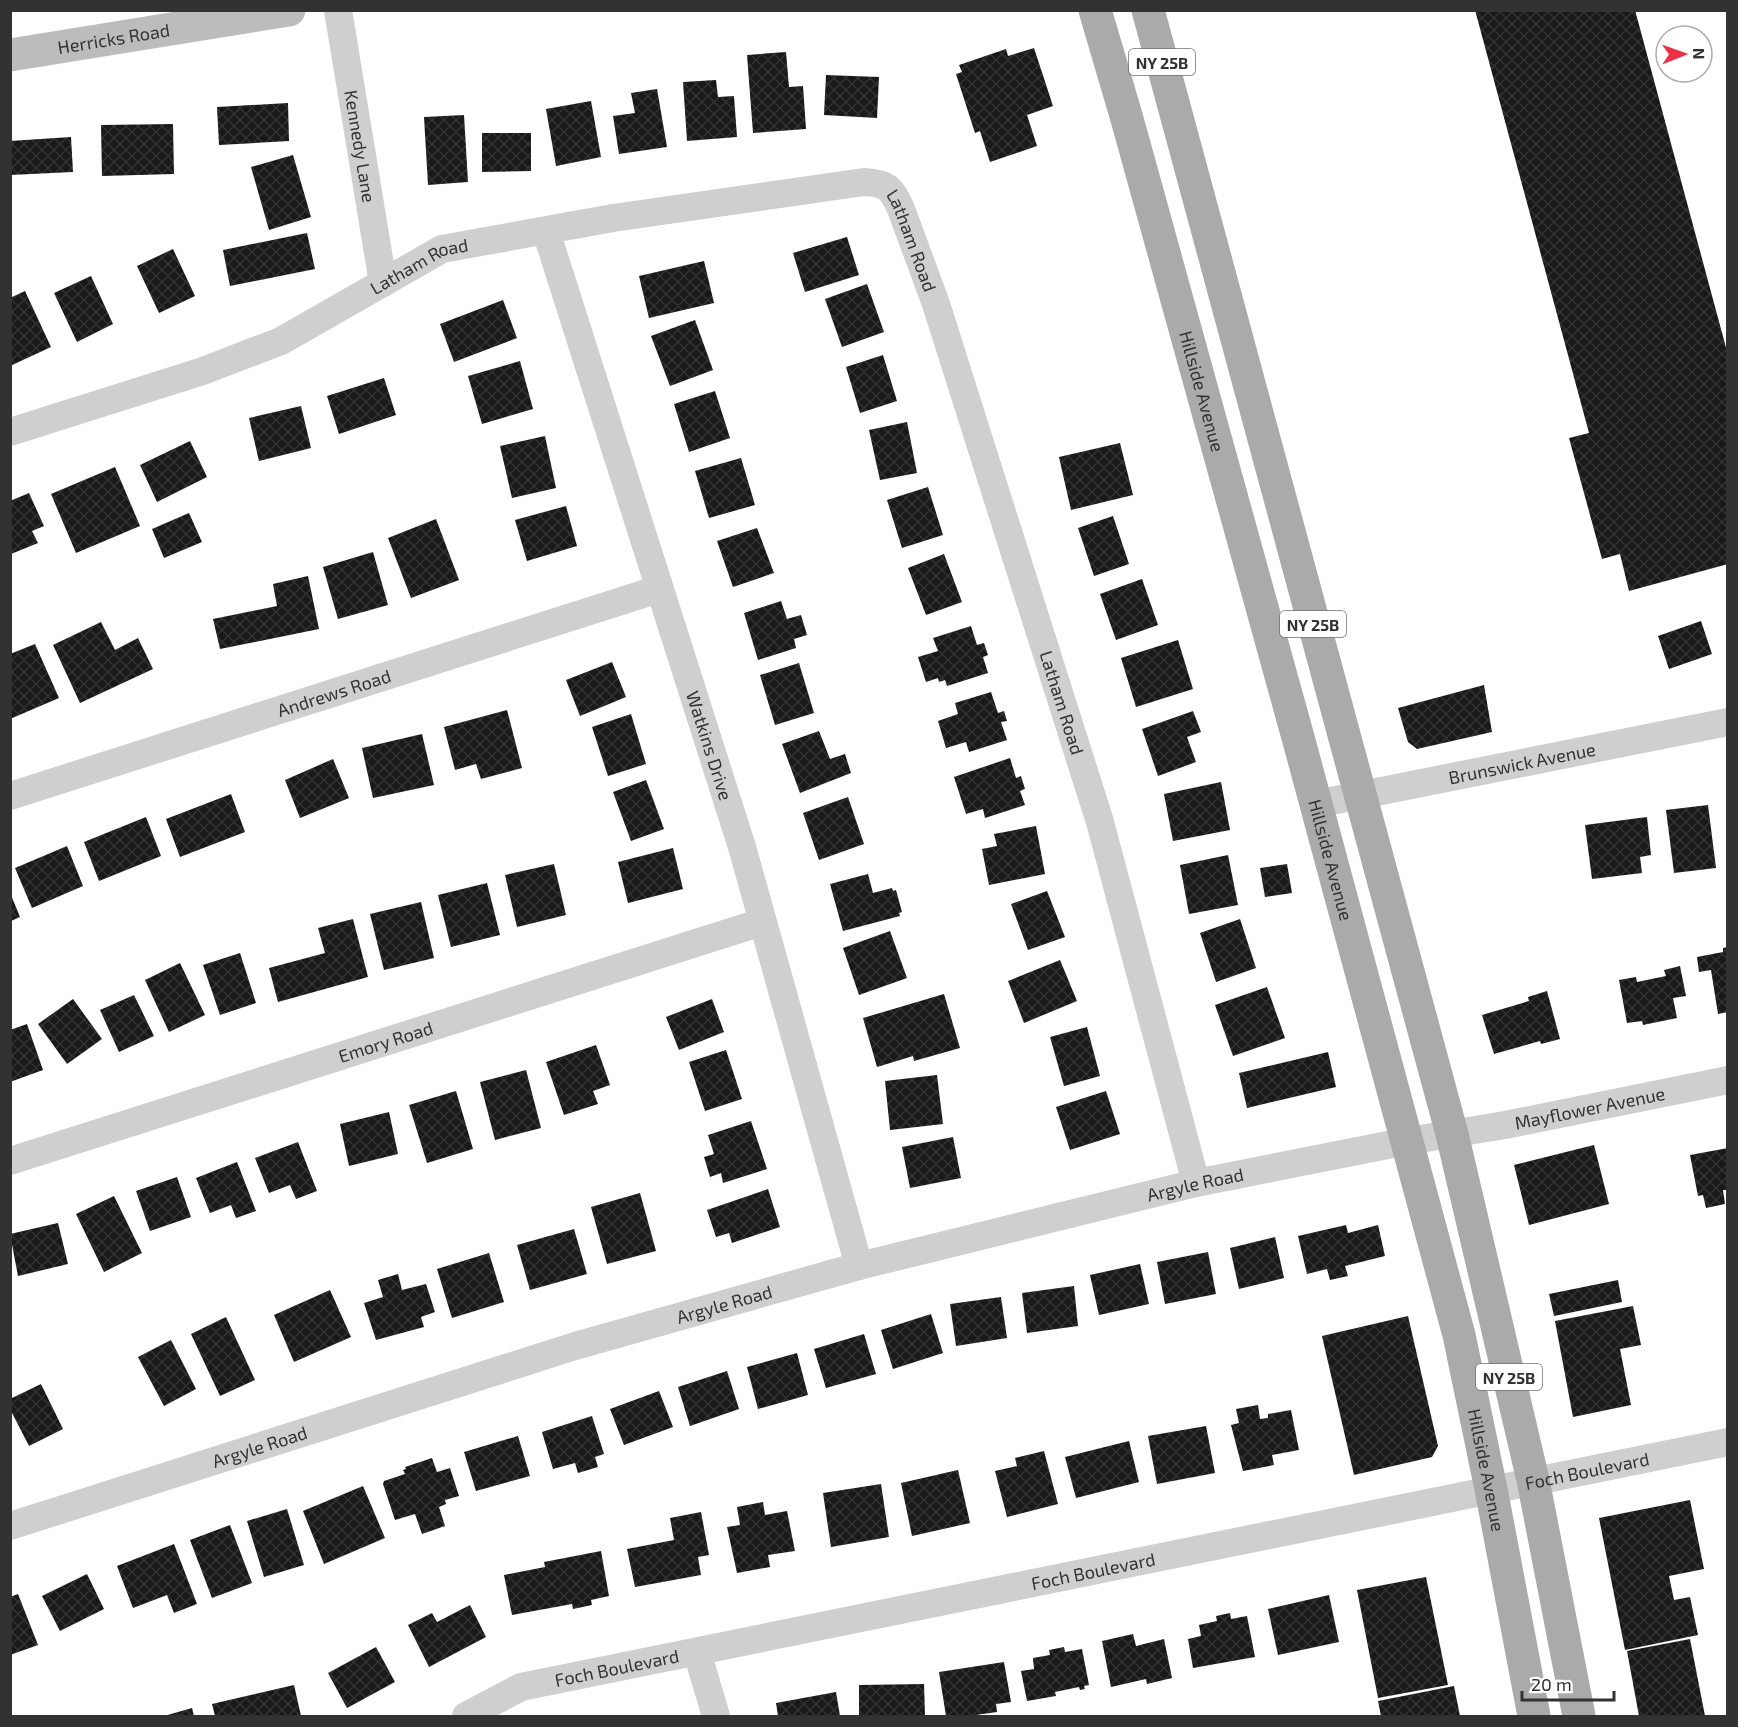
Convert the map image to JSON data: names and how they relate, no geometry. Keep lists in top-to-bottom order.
{
  "streets": {
    "main road": ["Herricks Road", "NY 25B", "Hillside Avenue"],
    "street": [
      "Kennedy Lane",
      "Latham Road",
      "Andrews Road",
      "Watkins Drive",
      "Brunswick Avenue",
      "Emory Road",
      "Mayflower Avenue",
      "Argyle Road",
      "Foch Boulevard"
    ]
  },
  "crossings": [
    ["NY 25B", "Brunswick Avenue"],
    ["NY 25B", "Mayflower Avenue"],
    ["NY 25B", "Argyle Road"],
    ["NY 25B", "Foch Boulevard"],
    ["Kennedy Lane", "Latham Road"],
    ["Latham Road", "Watkins Drive"],
    ["Latham Road", "Argyle Road"],
    ["Hillside Avenue", "Brunswick Avenue"],
    ["Hillside Avenue", "Argyle Road"],
    ["Hillside Avenue", "Foch Boulevard"],
    ["Andrews Road", "Watkins Drive"],
    ["Watkins Drive", "Emory Road"],
    ["Watkins Drive", "Argyle Road"],
    ["Mayflower Avenue", "Argyle Road"]
  ],
  "scale_bar": "20 m",
  "north": "right"
}
